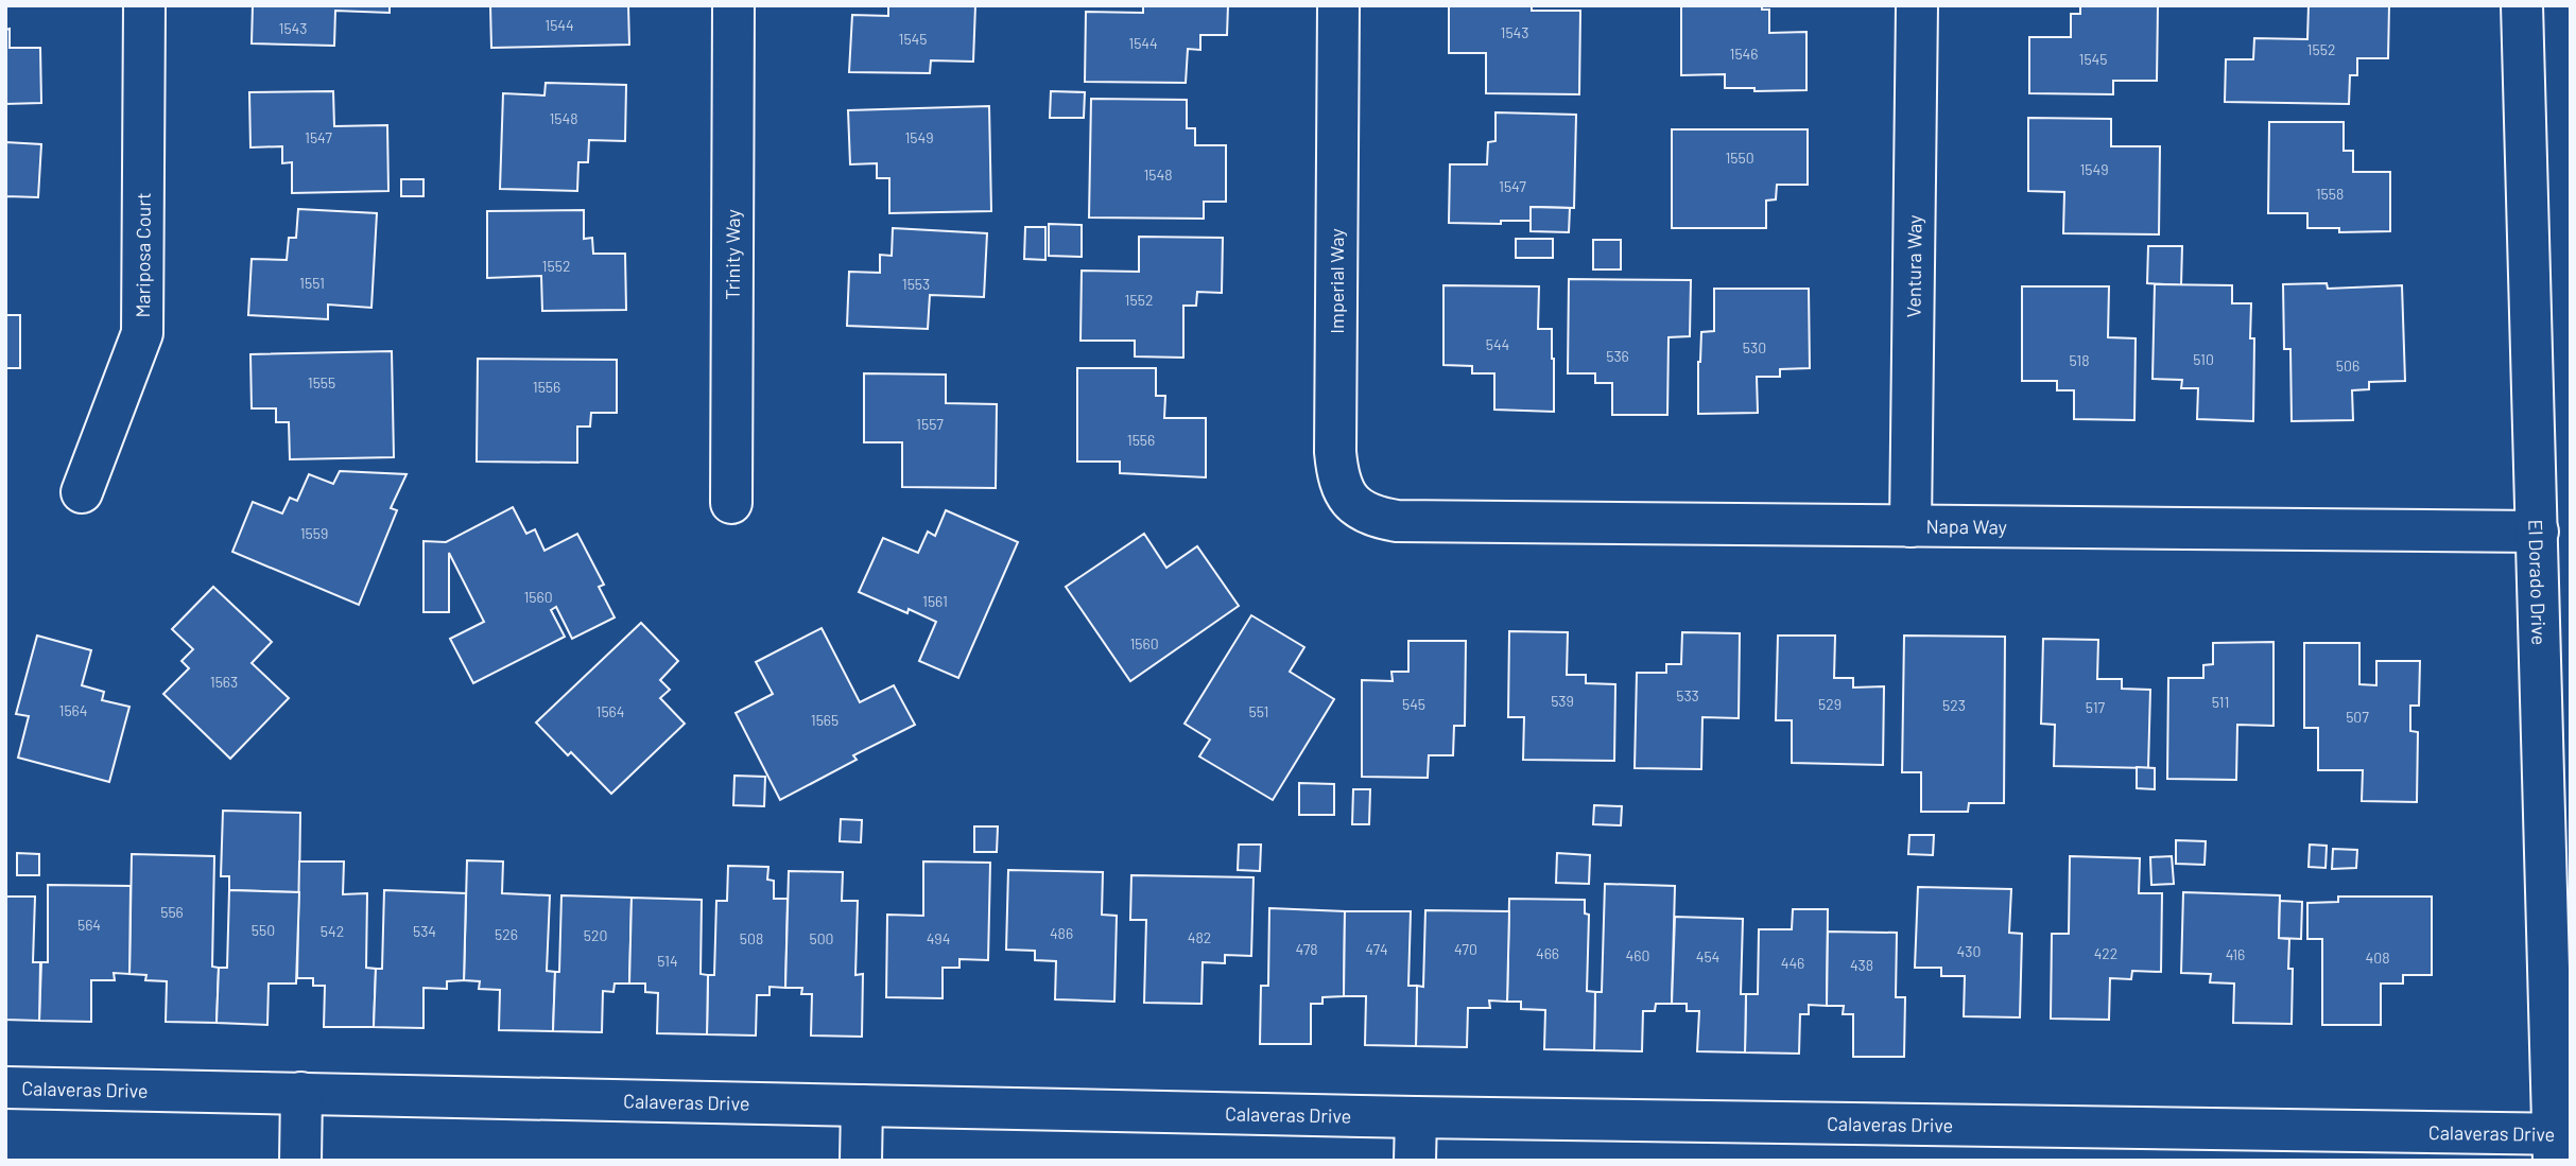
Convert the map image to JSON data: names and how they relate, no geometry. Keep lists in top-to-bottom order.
{
  "streets": {
    "street": [
      "Mariposa Court",
      "Trinity Way",
      "Ventura Way",
      "Imperial Way",
      "Napa Way",
      "El Dorado Drive",
      "Calaveras Drive"
    ]
  },
  "crossings": [
    ["Ventura Way", "Napa Way"],
    ["Imperial Way", "Napa Way"],
    ["Napa Way", "El Dorado Drive"],
    ["El Dorado Drive", "Calaveras Drive"]
  ],
  "house_numbers": [
    "1544",
    "1543",
    "1543",
    "1545",
    "1544",
    "1552",
    "1546",
    "1545",
    "1548",
    "1547",
    "1549",
    "1550",
    "1549",
    "1548",
    "1547",
    "1558",
    "1552",
    "1551",
    "1553",
    "1552",
    "544",
    "530",
    "536",
    "510",
    "518",
    "506",
    "1555",
    "1556",
    "1557",
    "1556",
    "1559",
    "1560",
    "1561",
    "1560",
    "1563",
    "533",
    "539",
    "511",
    "545",
    "529",
    "523",
    "517",
    "1564",
    "1564",
    "551",
    "507",
    "1565",
    "556",
    "564",
    "550",
    "542",
    "534",
    "486",
    "526",
    "520",
    "482",
    "508",
    "500",
    "494",
    "478",
    "474",
    "470",
    "430",
    "466",
    "422",
    "416",
    "460",
    "454",
    "408",
    "514",
    "446",
    "438"
  ]
}
